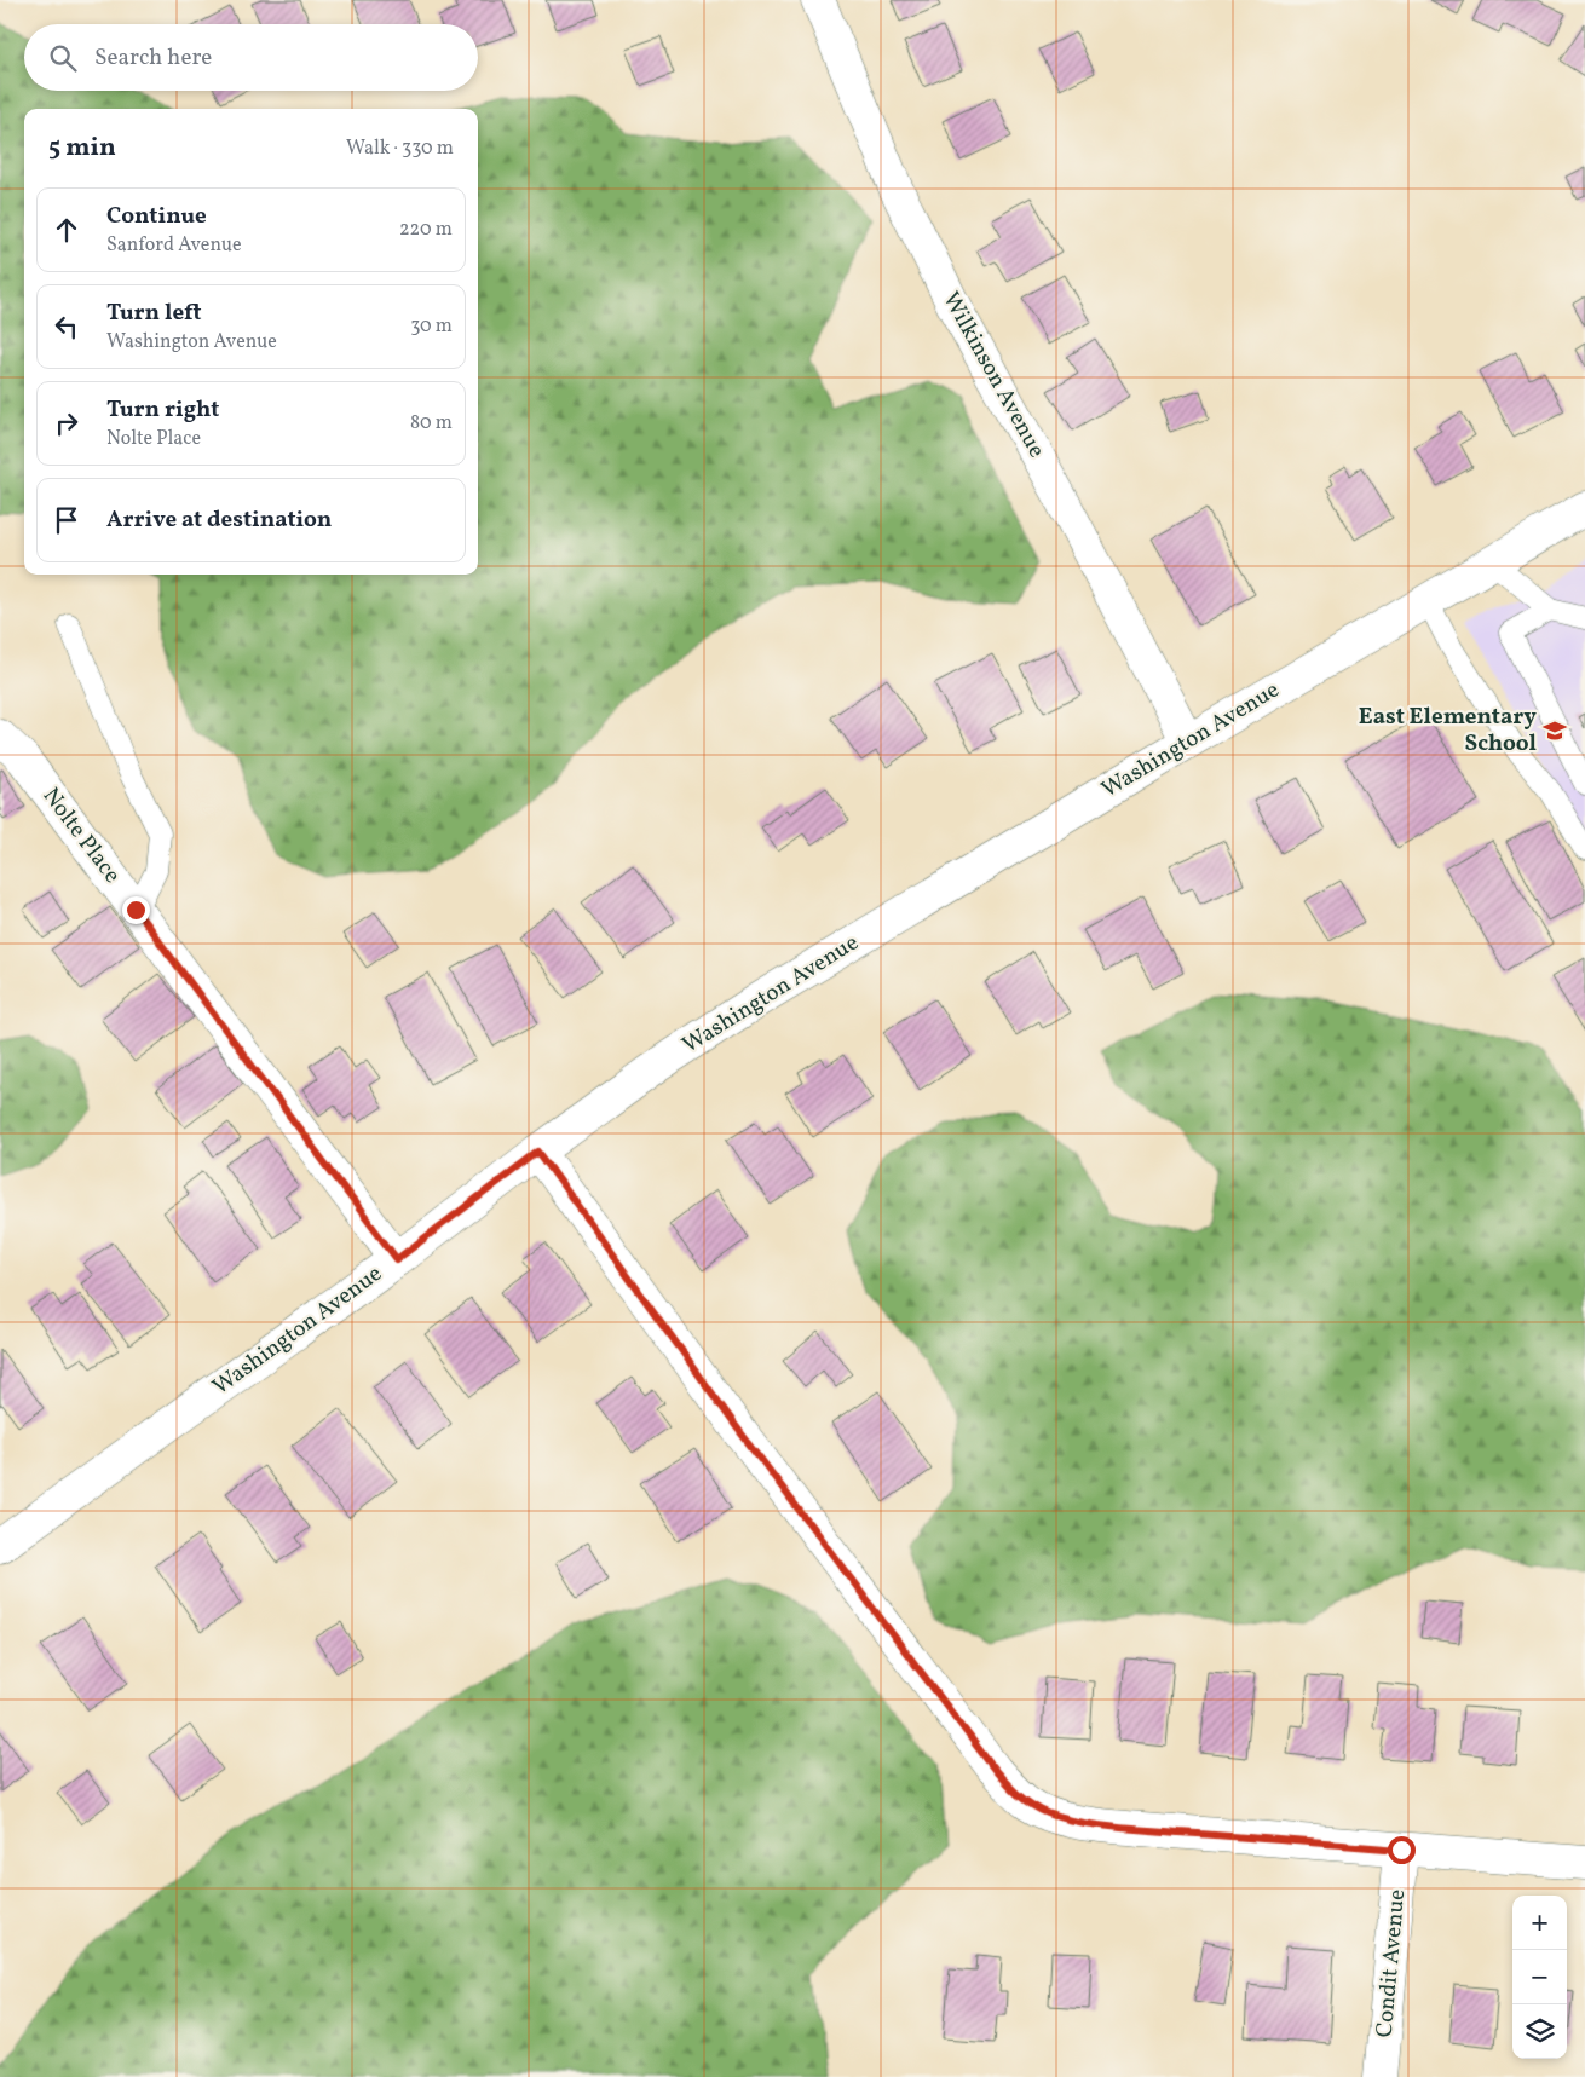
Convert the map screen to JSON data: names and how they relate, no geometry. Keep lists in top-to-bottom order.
{
  "streets": {
    "street": [
      "Wilkinson Avenue",
      "Washington Avenue",
      "Nolte Place",
      "Condit Avenue"
    ]
  },
  "crossings": [
    ["Wilkinson Avenue", "Washington Avenue"],
    ["Washington Avenue", "Nolte Place"]
  ],
  "places": {
    "school or university": ["East Elementary School"]
  },
  "page": {
    "search": "Search here",
    "heading": ["5 min", "Walk · 330 m"],
    "list": [
      ["Continue", "Sanford Avenue", "220 m"],
      ["Turn left", "Washington Avenue", "30 m"],
      ["Turn right", "Nolte Place", "80 m"],
      "Arrive at destination"
    ],
    "map_buttons": ["+", "−"]
  }
}
